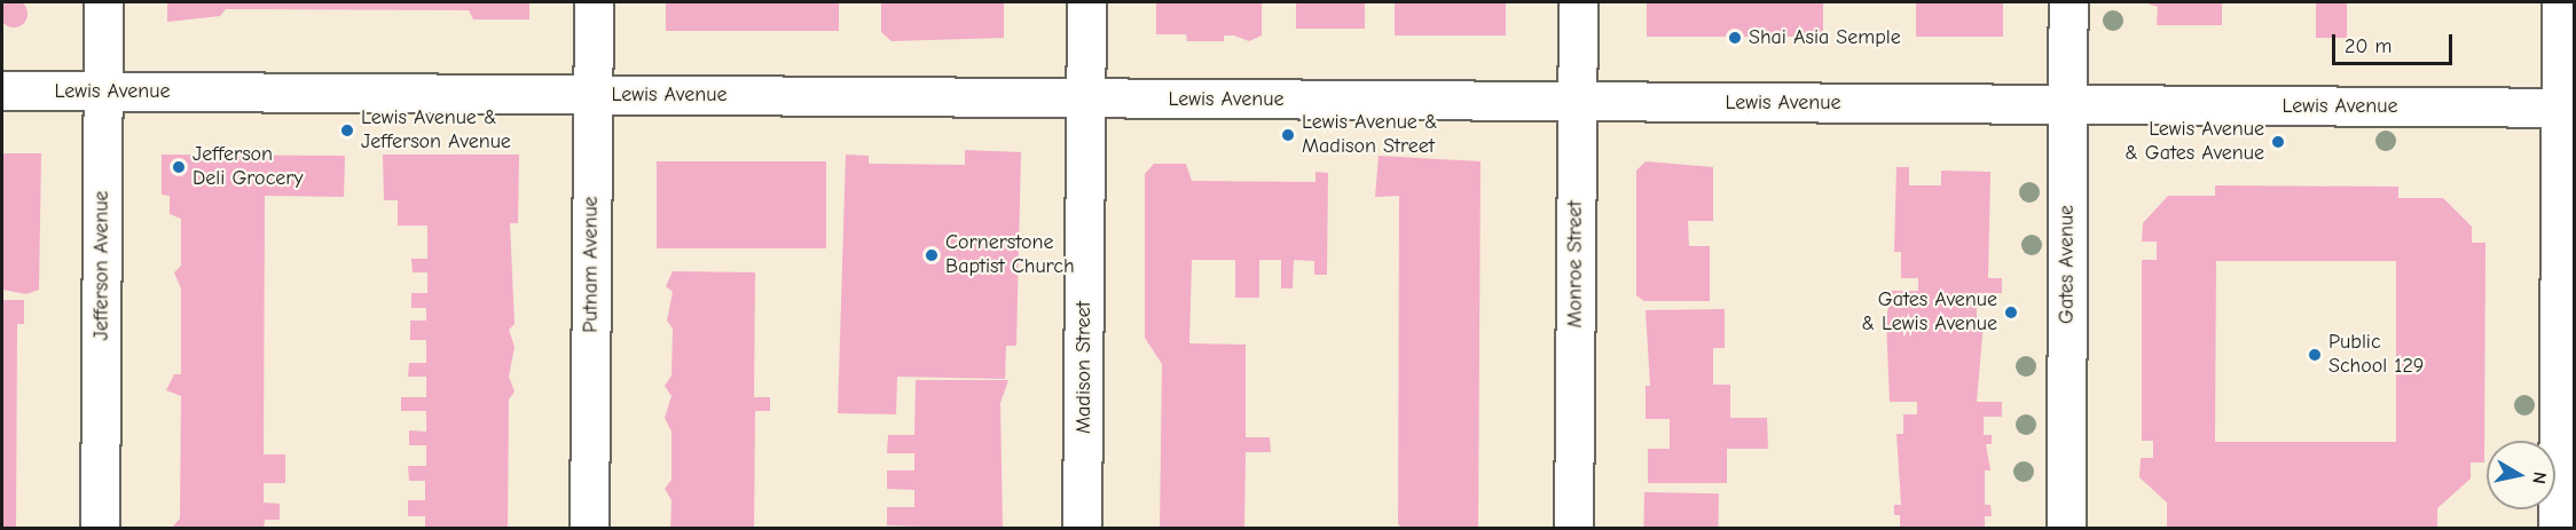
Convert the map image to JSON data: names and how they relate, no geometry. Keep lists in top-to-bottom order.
{
  "streets": {
    "street": [
      "Lewis Avenue",
      "Putnam Avenue",
      "Monroe Street",
      "Gates Avenue",
      "Jefferson Avenue",
      "Madison Street"
    ]
  },
  "crossings": [
    ["Lewis Avenue", "Putnam Avenue"],
    ["Lewis Avenue", "Monroe Street"],
    ["Lewis Avenue", "Gates Avenue"],
    ["Lewis Avenue", "Jefferson Avenue"],
    ["Lewis Avenue", "Madison Street"]
  ],
  "places": [
    "Shai Asia Semple",
    "Lewis Avenue & Jefferson Avenue",
    "Lewis Avenue & Madison Street",
    "Lewis Avenue & Gates Avenue",
    "Jefferson Deli Grocery",
    "Cornerstone Baptist Church",
    "Gates Avenue & Lewis Avenue",
    "Public School 129"
  ],
  "scale_bar": "20 m",
  "north": "right"
}
